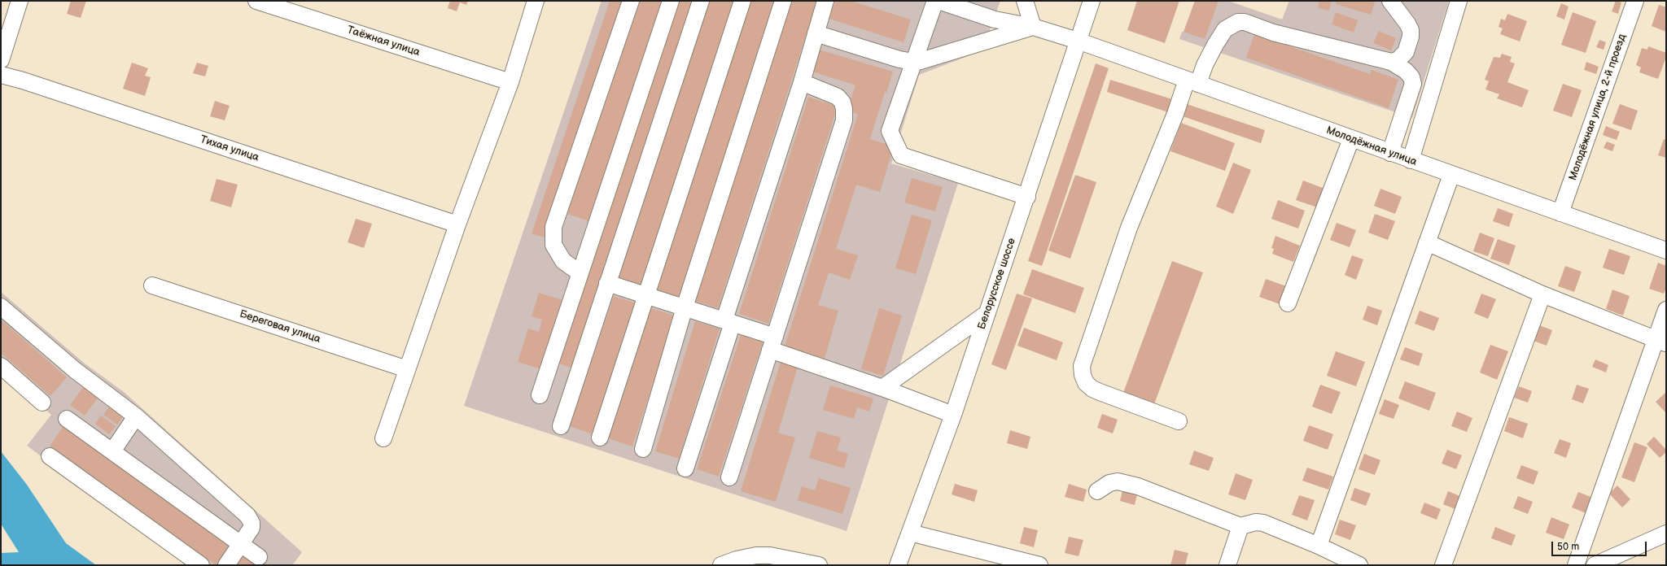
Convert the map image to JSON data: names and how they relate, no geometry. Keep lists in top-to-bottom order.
{
  "streets": {
    "street": [
      "Таёжная улица",
      "Молодёжная улица, 2-й проезд",
      "Молодёжная улица",
      "Тихая улица",
      "Белорусское шоссе",
      "Береговая улица"
    ]
  },
  "crossings": [
    ["Молодёжная улица, 2-й проезд", "Молодёжная улица"],
    ["Молодёжная улица", "Белорусское шоссе"]
  ],
  "scale_bar": "50 m"
}
